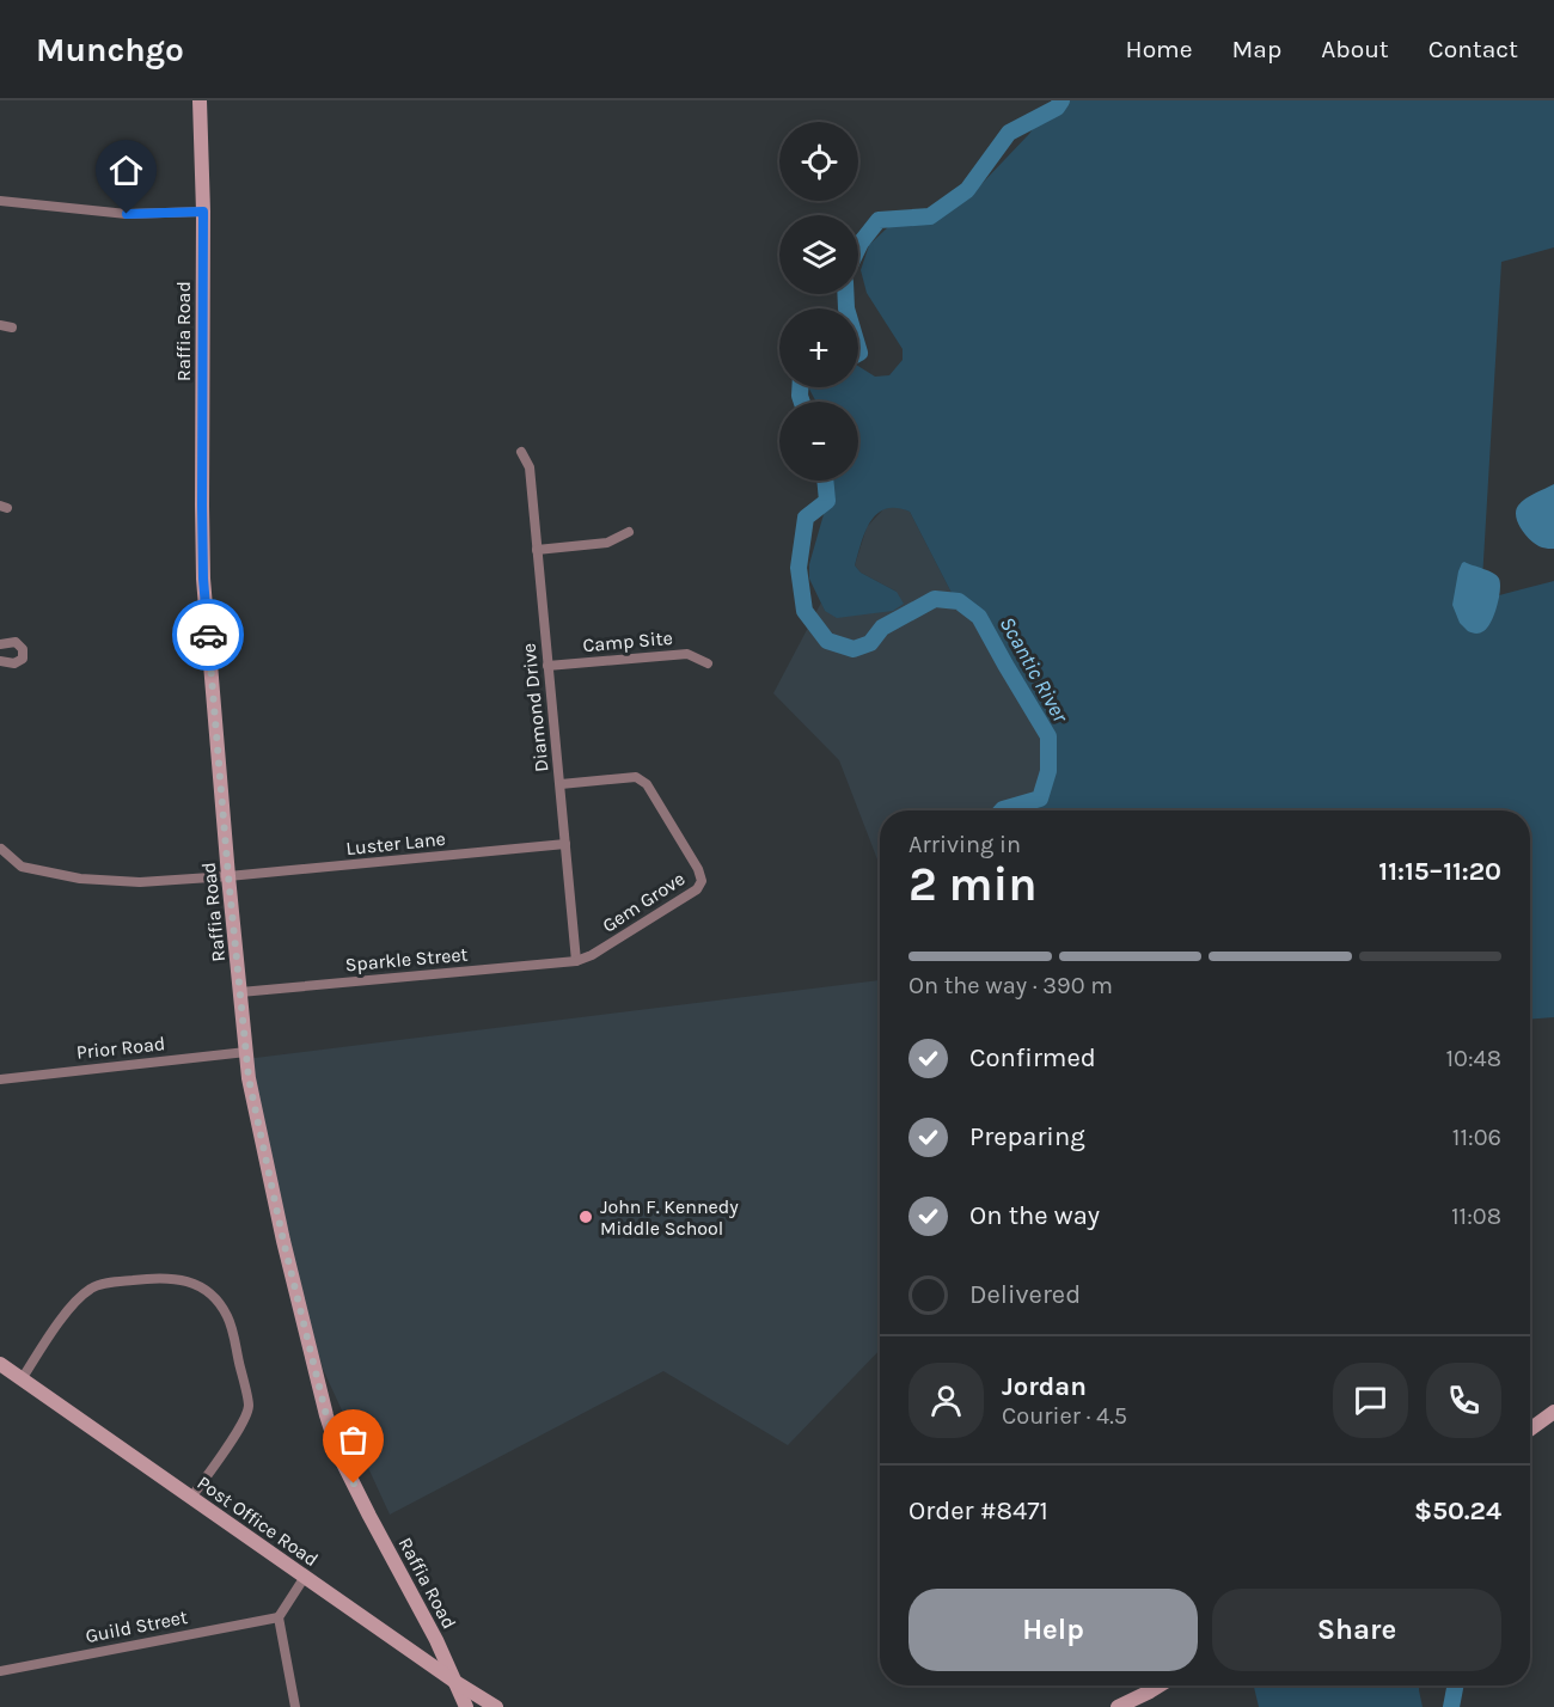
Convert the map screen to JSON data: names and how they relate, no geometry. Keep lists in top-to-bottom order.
{
  "streets": {
    "main road": ["Raffia Road", "Post Office Road"],
    "street": [
      "Camp Site",
      "Diamond Drive",
      "Luster Lane",
      "Gem Grove",
      "Sparkle Street",
      "Prior Road",
      "Guild Street"
    ]
  },
  "crossings": [
    ["Raffia Road", "Luster Lane"],
    ["Raffia Road", "Sparkle Street"],
    ["Raffia Road", "Prior Road"],
    ["Raffia Road", "Post Office Road"],
    ["Camp Site", "Diamond Drive"],
    ["Diamond Drive", "Luster Lane"],
    ["Diamond Drive", "Gem Grove"],
    ["Diamond Drive", "Sparkle Street"],
    ["Gem Grove", "Sparkle Street"]
  ],
  "water": ["Scantic River"],
  "places": ["John F. Kennedy Middle School"],
  "page": {
    "header": "Munchgo",
    "nav": [
      "Home",
      "Map",
      "About",
      "Contact"
    ],
    "map_buttons": ["+", "−"],
    "heading": ["2 min", "Arriving in", "11:15–11:20"],
    "panel": [
      "Jordan",
      "Courier · 4.5",
      "Order #8471",
      "$50.24"
    ],
    "bar": "On the way · 390 m",
    "list": [
      ["Confirmed", "10:48"],
      ["Preparing", "11:06"],
      ["On the way", "11:08"],
      "Delivered"
    ],
    "buttons": ["Help", "Share"]
  }
}
